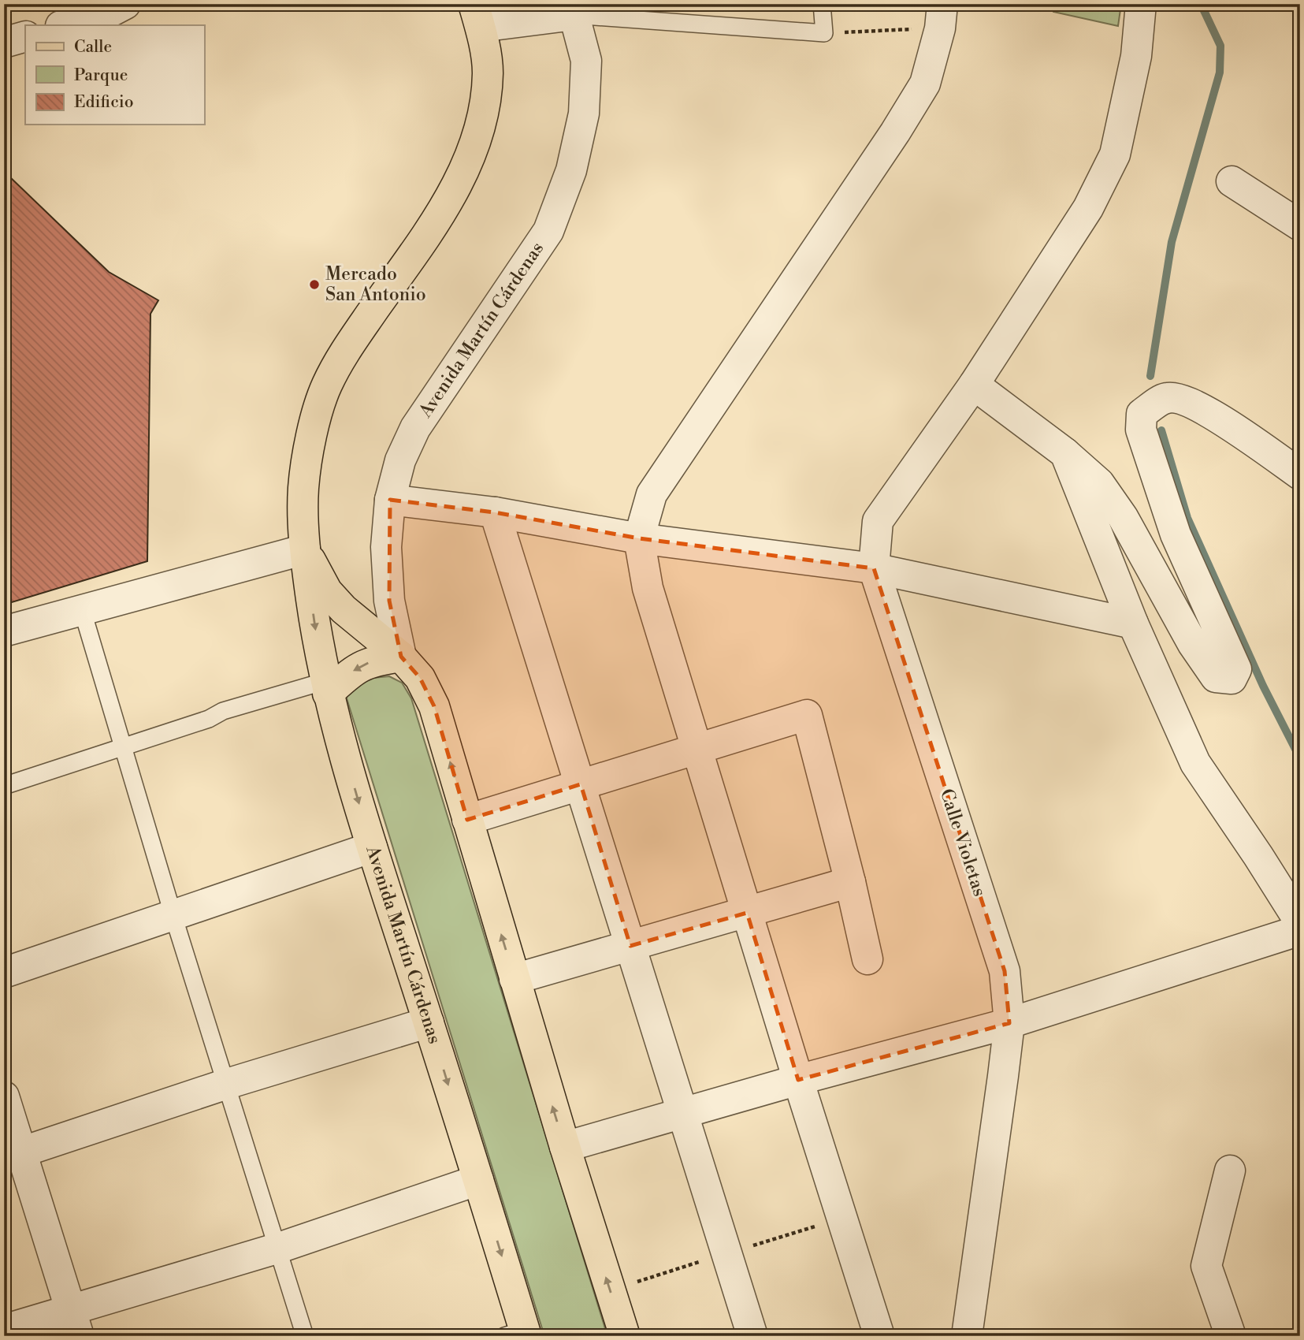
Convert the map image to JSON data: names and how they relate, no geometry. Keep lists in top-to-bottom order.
{
  "streets": {
    "main road": ["Avenida Martín Cárdenas"],
    "street": ["Calle Violetas"]
  },
  "places": ["Mercado San Antonio"],
  "legend": ["Calle", "Parque", "Edificio"]
}
